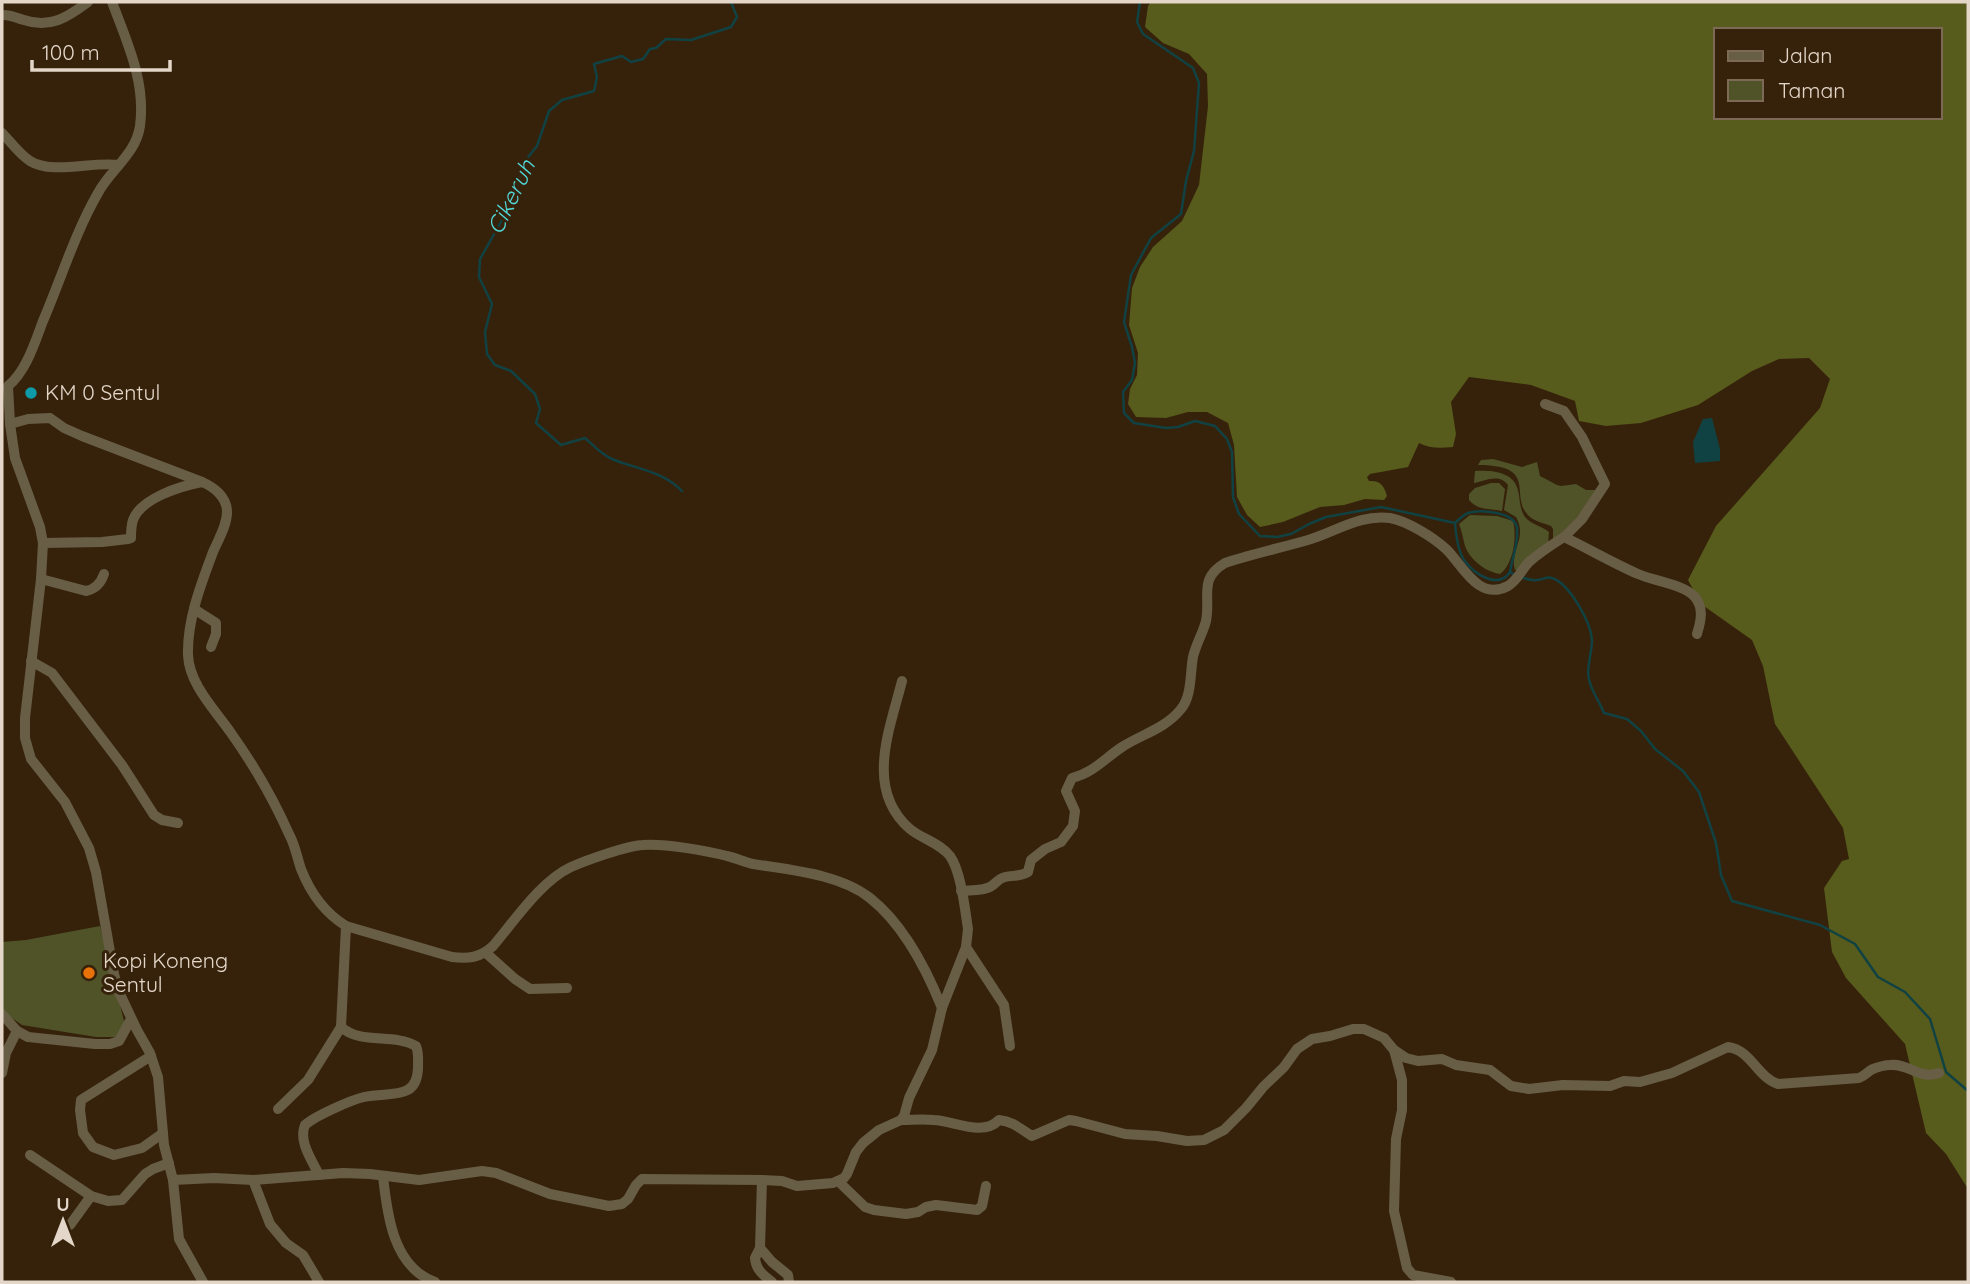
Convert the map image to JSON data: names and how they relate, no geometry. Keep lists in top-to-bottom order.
{
  "water": ["Cikeruh"],
  "places": ["KM 0 Sentul", "Kopi Koneng Sentul"],
  "legend": ["Jalan", "Taman"],
  "scale_bar": "100 m",
  "north": "top"
}
